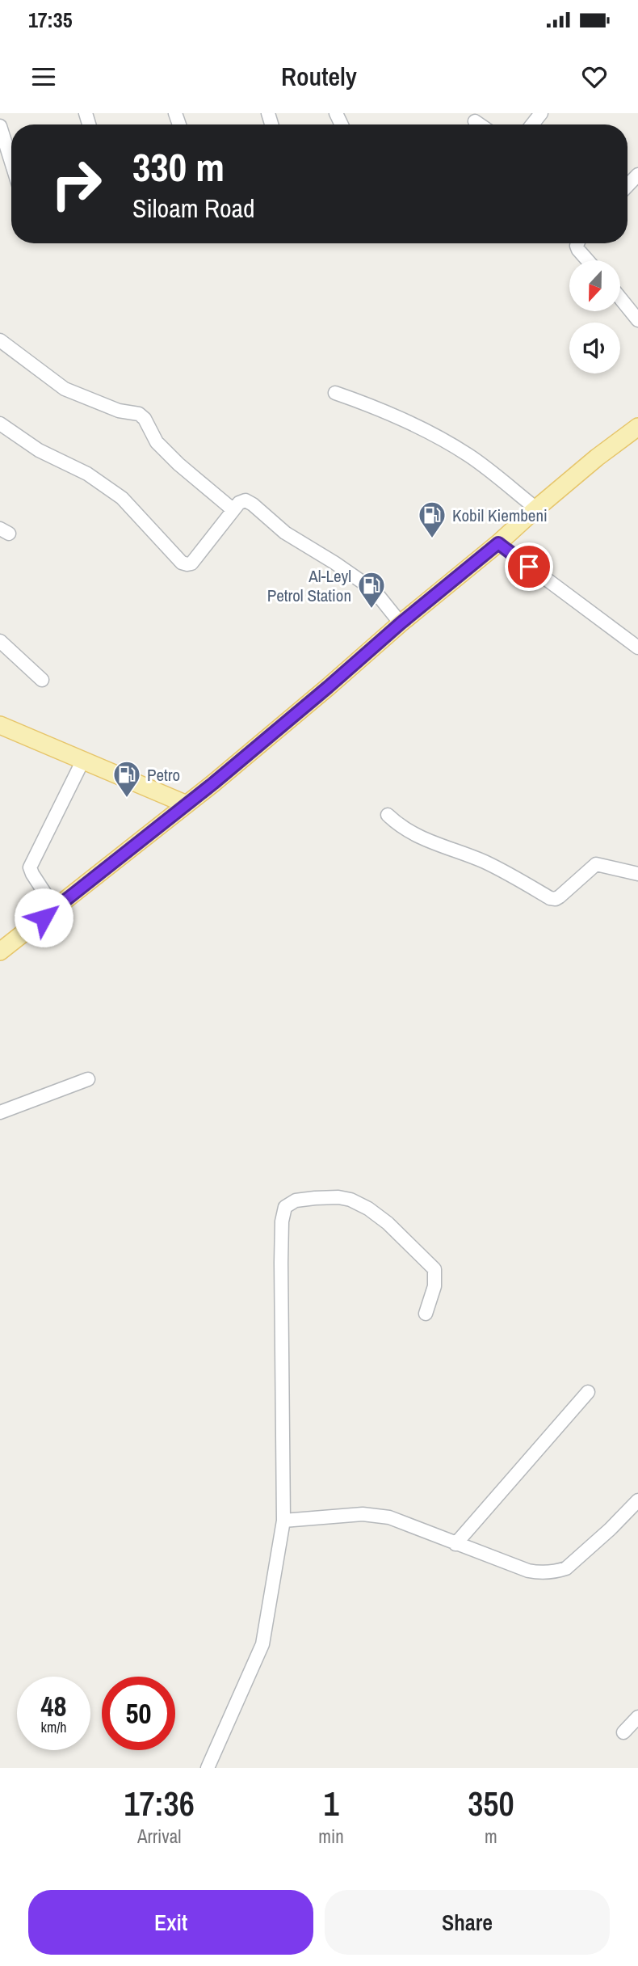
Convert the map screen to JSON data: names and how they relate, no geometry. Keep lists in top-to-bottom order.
{
  "places": {
    "fuel station": ["Kobil Kiembeni", "Al-Leyl Petrol Station", "Petro"]
  },
  "north": "bottom",
  "page": {
    "status": "17:35",
    "header": "Routely",
    "turn": ["330 m", "Siloam Road"],
    "speed": "48 km/h",
    "limit": "50",
    "eta": [
      "17:36",
      "Arrival",
      "1",
      "min",
      "350",
      "m"
    ],
    "buttons": ["Exit", "Share"]
  }
}
